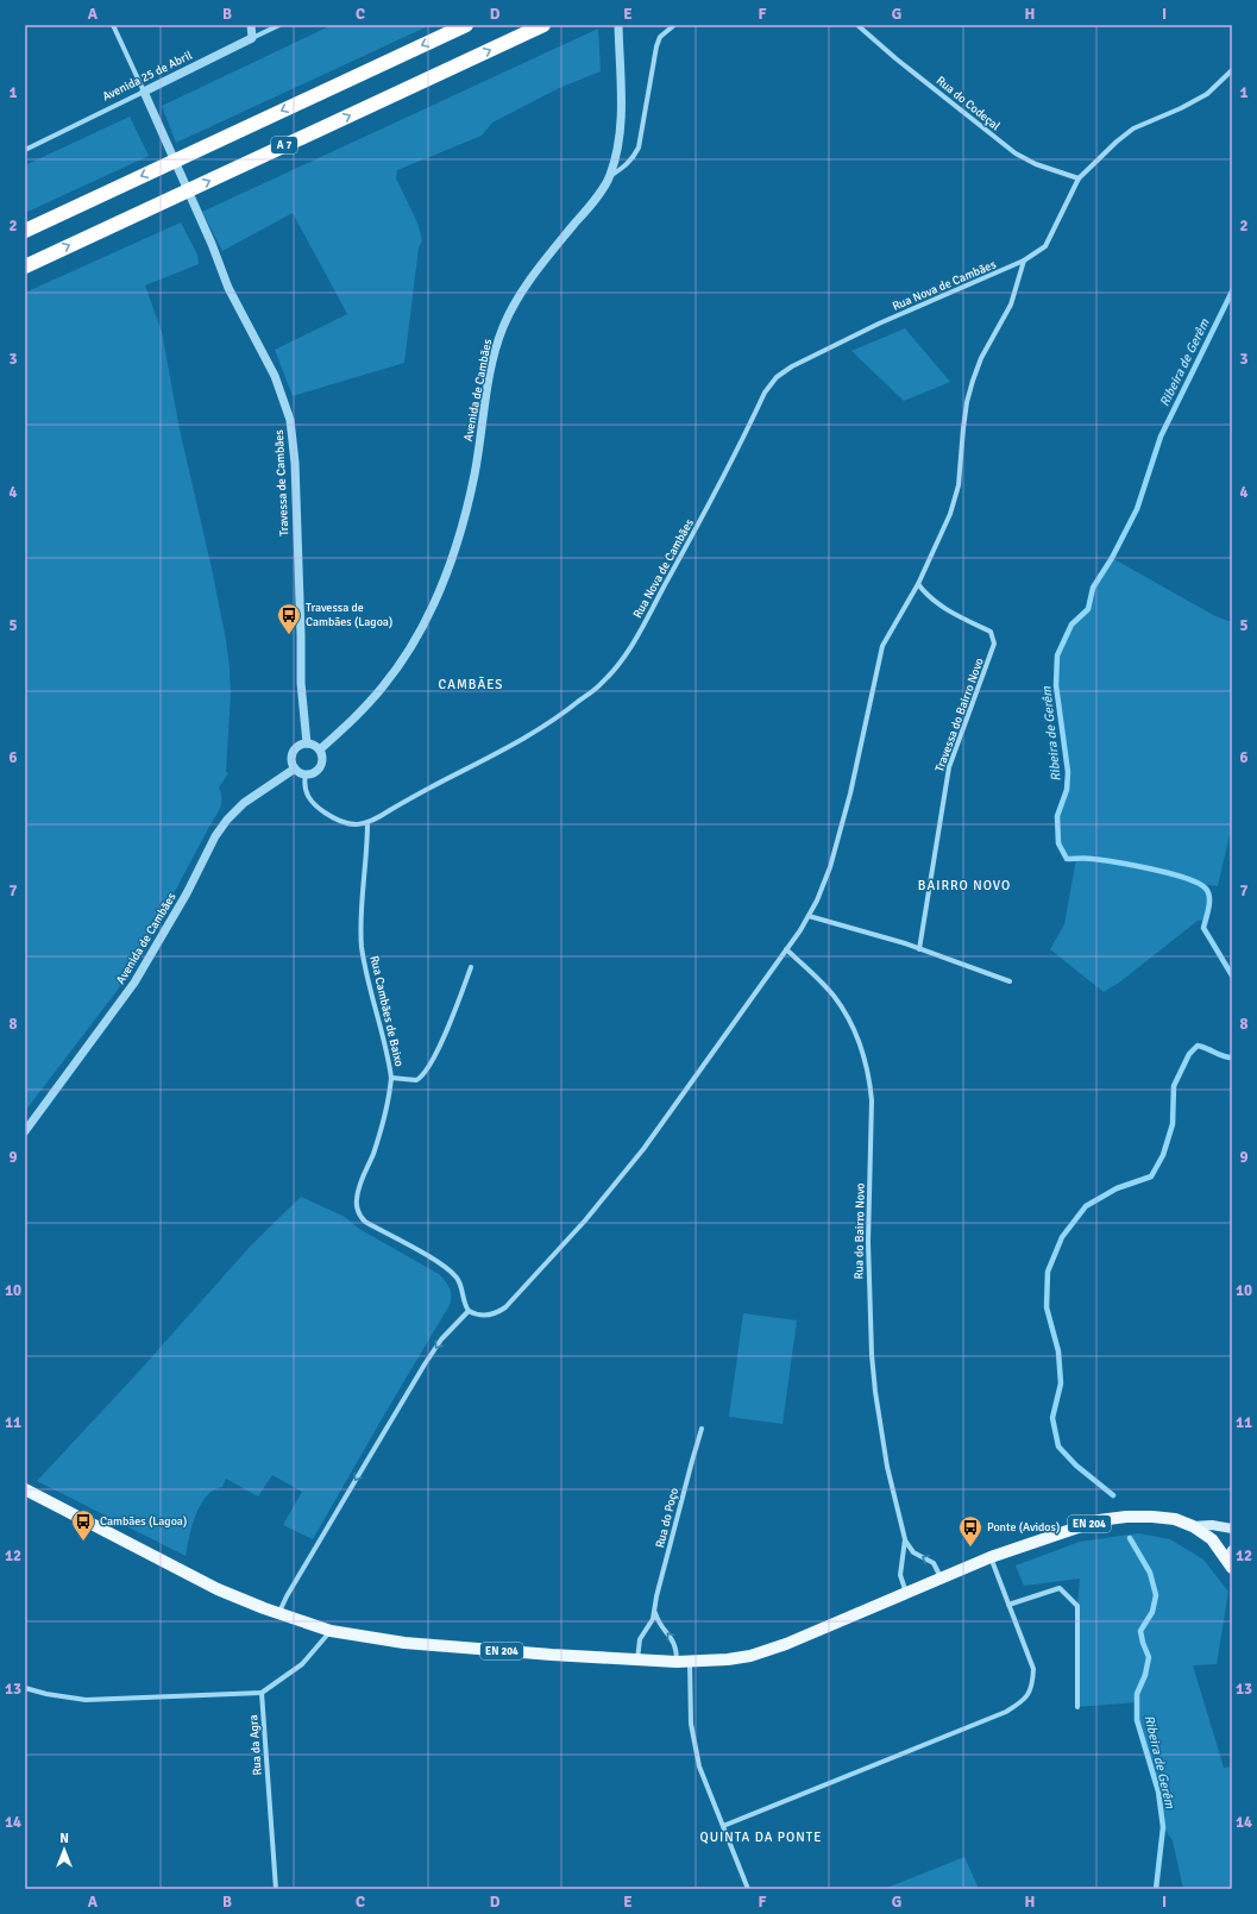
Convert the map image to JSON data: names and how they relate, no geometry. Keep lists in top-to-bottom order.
{
  "streets": {
    "highway": ["A 7"],
    "main road": ["EN 204"],
    "street": [
      "Avenida 25 de Abril",
      "Rua do Codeçal",
      "Rua Nova de Cambães",
      "Avenida de Cambães",
      "Travessa de Cambães",
      "Travessa do Bairro Novo",
      "Rua Cambães de Baixo",
      "Rua do Bairro Novo",
      "Rua do Poço",
      "Rua da Agra"
    ]
  },
  "crossings": [
    ["Avenida 25 de Abril", "Travessa de Cambães"],
    ["Rua do Codeçal", "Rua Nova de Cambães"],
    ["Rua Nova de Cambães", "Avenida de Cambães"],
    ["Rua Nova de Cambães", "Travessa de Cambães"],
    ["Rua Nova de Cambães", "Rua Cambães de Baixo"],
    ["Avenida de Cambães", "Travessa de Cambães"],
    ["Rua do Poço", "EN 204"]
  ],
  "districts": ["CAMBÃES", "BAIRRO NOVO", "QUINTA DA PONTE"],
  "water": ["Ribeira de Gerêm"],
  "places": {
    "bus stop": ["Travessa de Cambães (Lagoa)", "Cambães (Lagoa)", "Ponte (Avidos)"]
  },
  "north": "top",
  "grid": {
    "columns": [
      "A",
      "B",
      "C",
      "D",
      "E",
      "F",
      "G",
      "H",
      "I"
    ],
    "rows": [
      "1",
      "2",
      "3",
      "4",
      "5",
      "6",
      "7",
      "8",
      "9",
      "10",
      "11",
      "12",
      "13",
      "14"
    ]
  }
}
